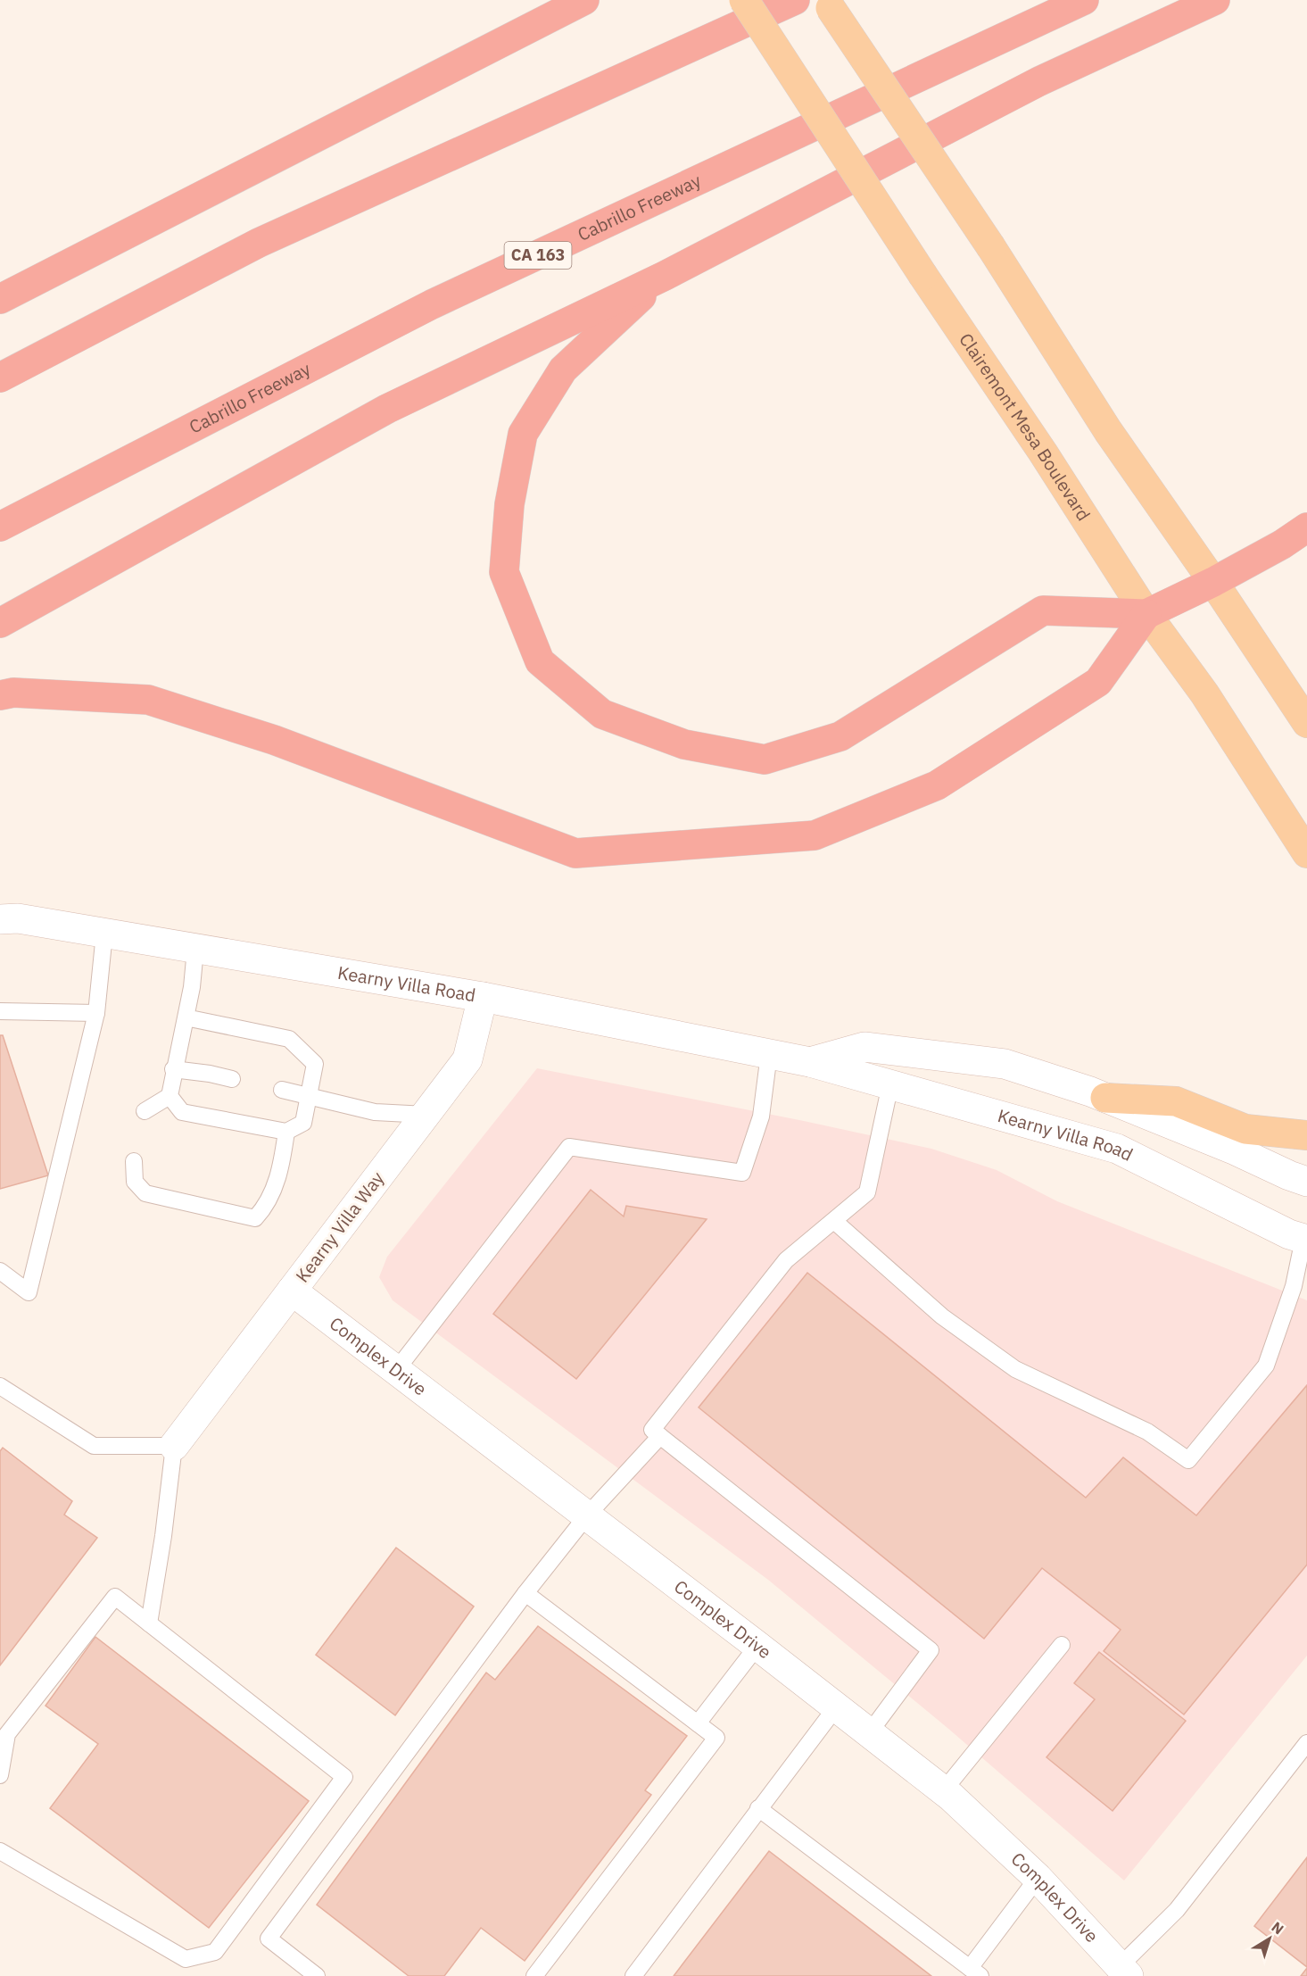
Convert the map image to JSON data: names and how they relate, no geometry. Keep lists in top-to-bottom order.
{
  "streets": {
    "highway": ["Cabrillo Freeway", "CA 163"],
    "main road": [
      "Clairemont Mesa Boulevard",
      "Kearny Villa Road",
      "Kearny Villa Way",
      "Complex Drive"
    ]
  },
  "crossings": [
    ["Kearny Villa Road", "Kearny Villa Way"],
    ["Kearny Villa Way", "Complex Drive"]
  ],
  "north": "top right"
}
